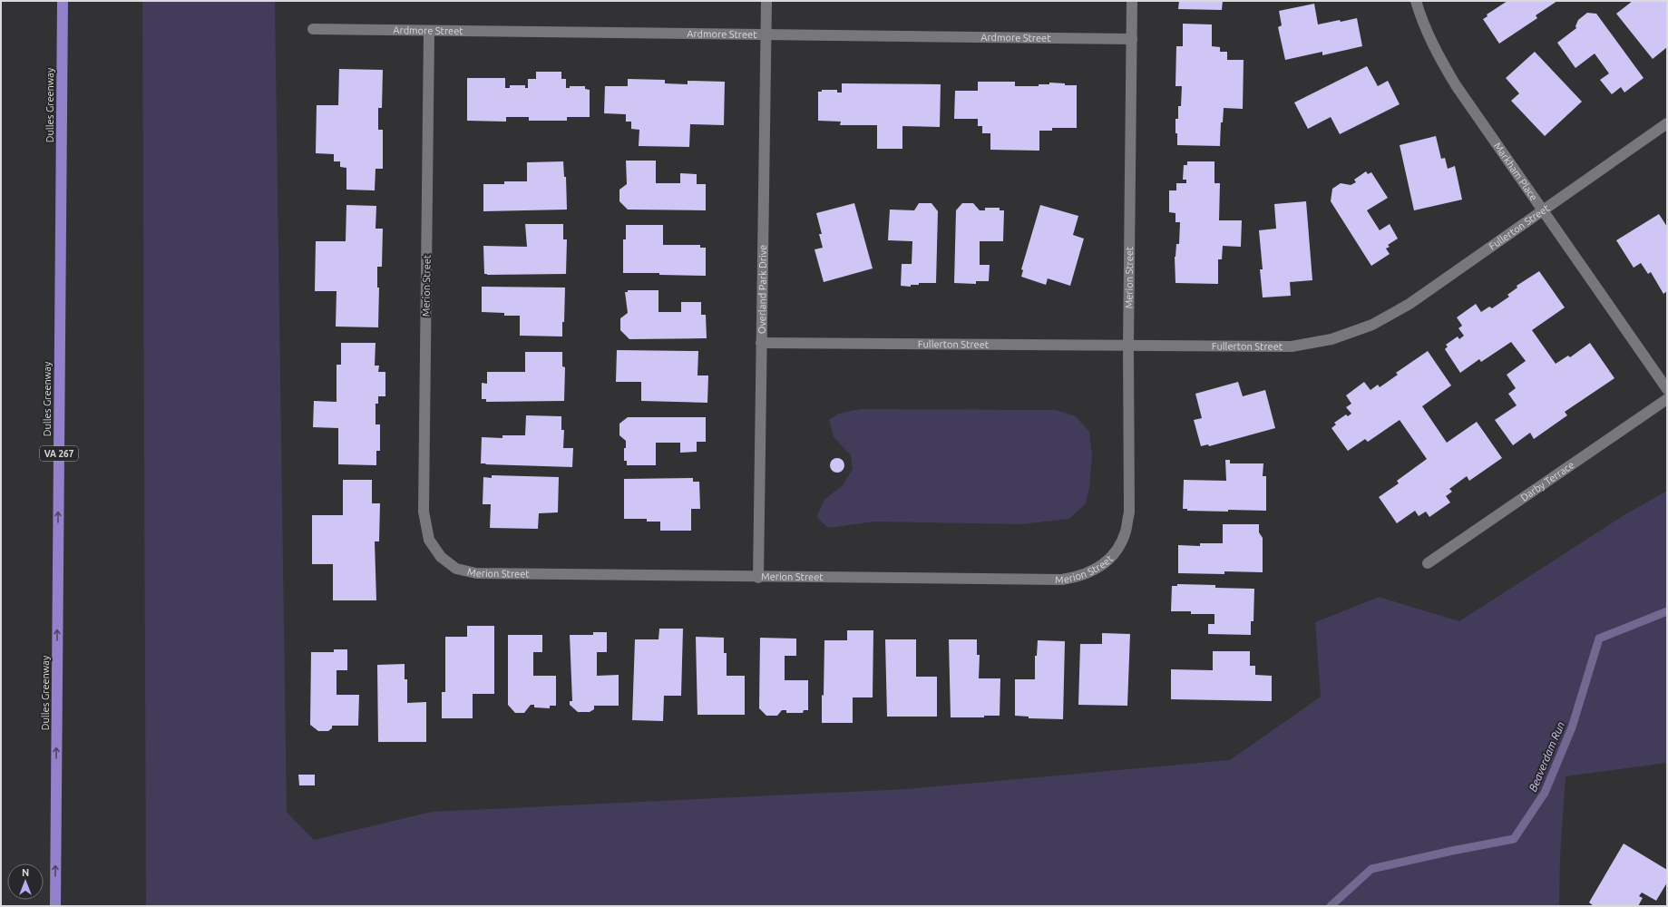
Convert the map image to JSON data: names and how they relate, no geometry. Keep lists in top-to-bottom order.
{
  "streets": {
    "highway": ["Dulles Greenway", "VA 267"],
    "street": [
      "Ardmore Street",
      "Markham Place",
      "Fullerton Street",
      "Merion Street",
      "Overland Park Drive",
      "Darby Terrace"
    ]
  },
  "crossings": [
    ["Ardmore Street", "Merion Street"],
    ["Ardmore Street", "Overland Park Drive"],
    ["Markham Place", "Fullerton Street"],
    ["Fullerton Street", "Merion Street"],
    ["Fullerton Street", "Overland Park Drive"],
    ["Merion Street", "Overland Park Drive"]
  ],
  "one_way": ["Dulles Greenway"],
  "water": ["Beaverdam Run"],
  "north": "top"
}
